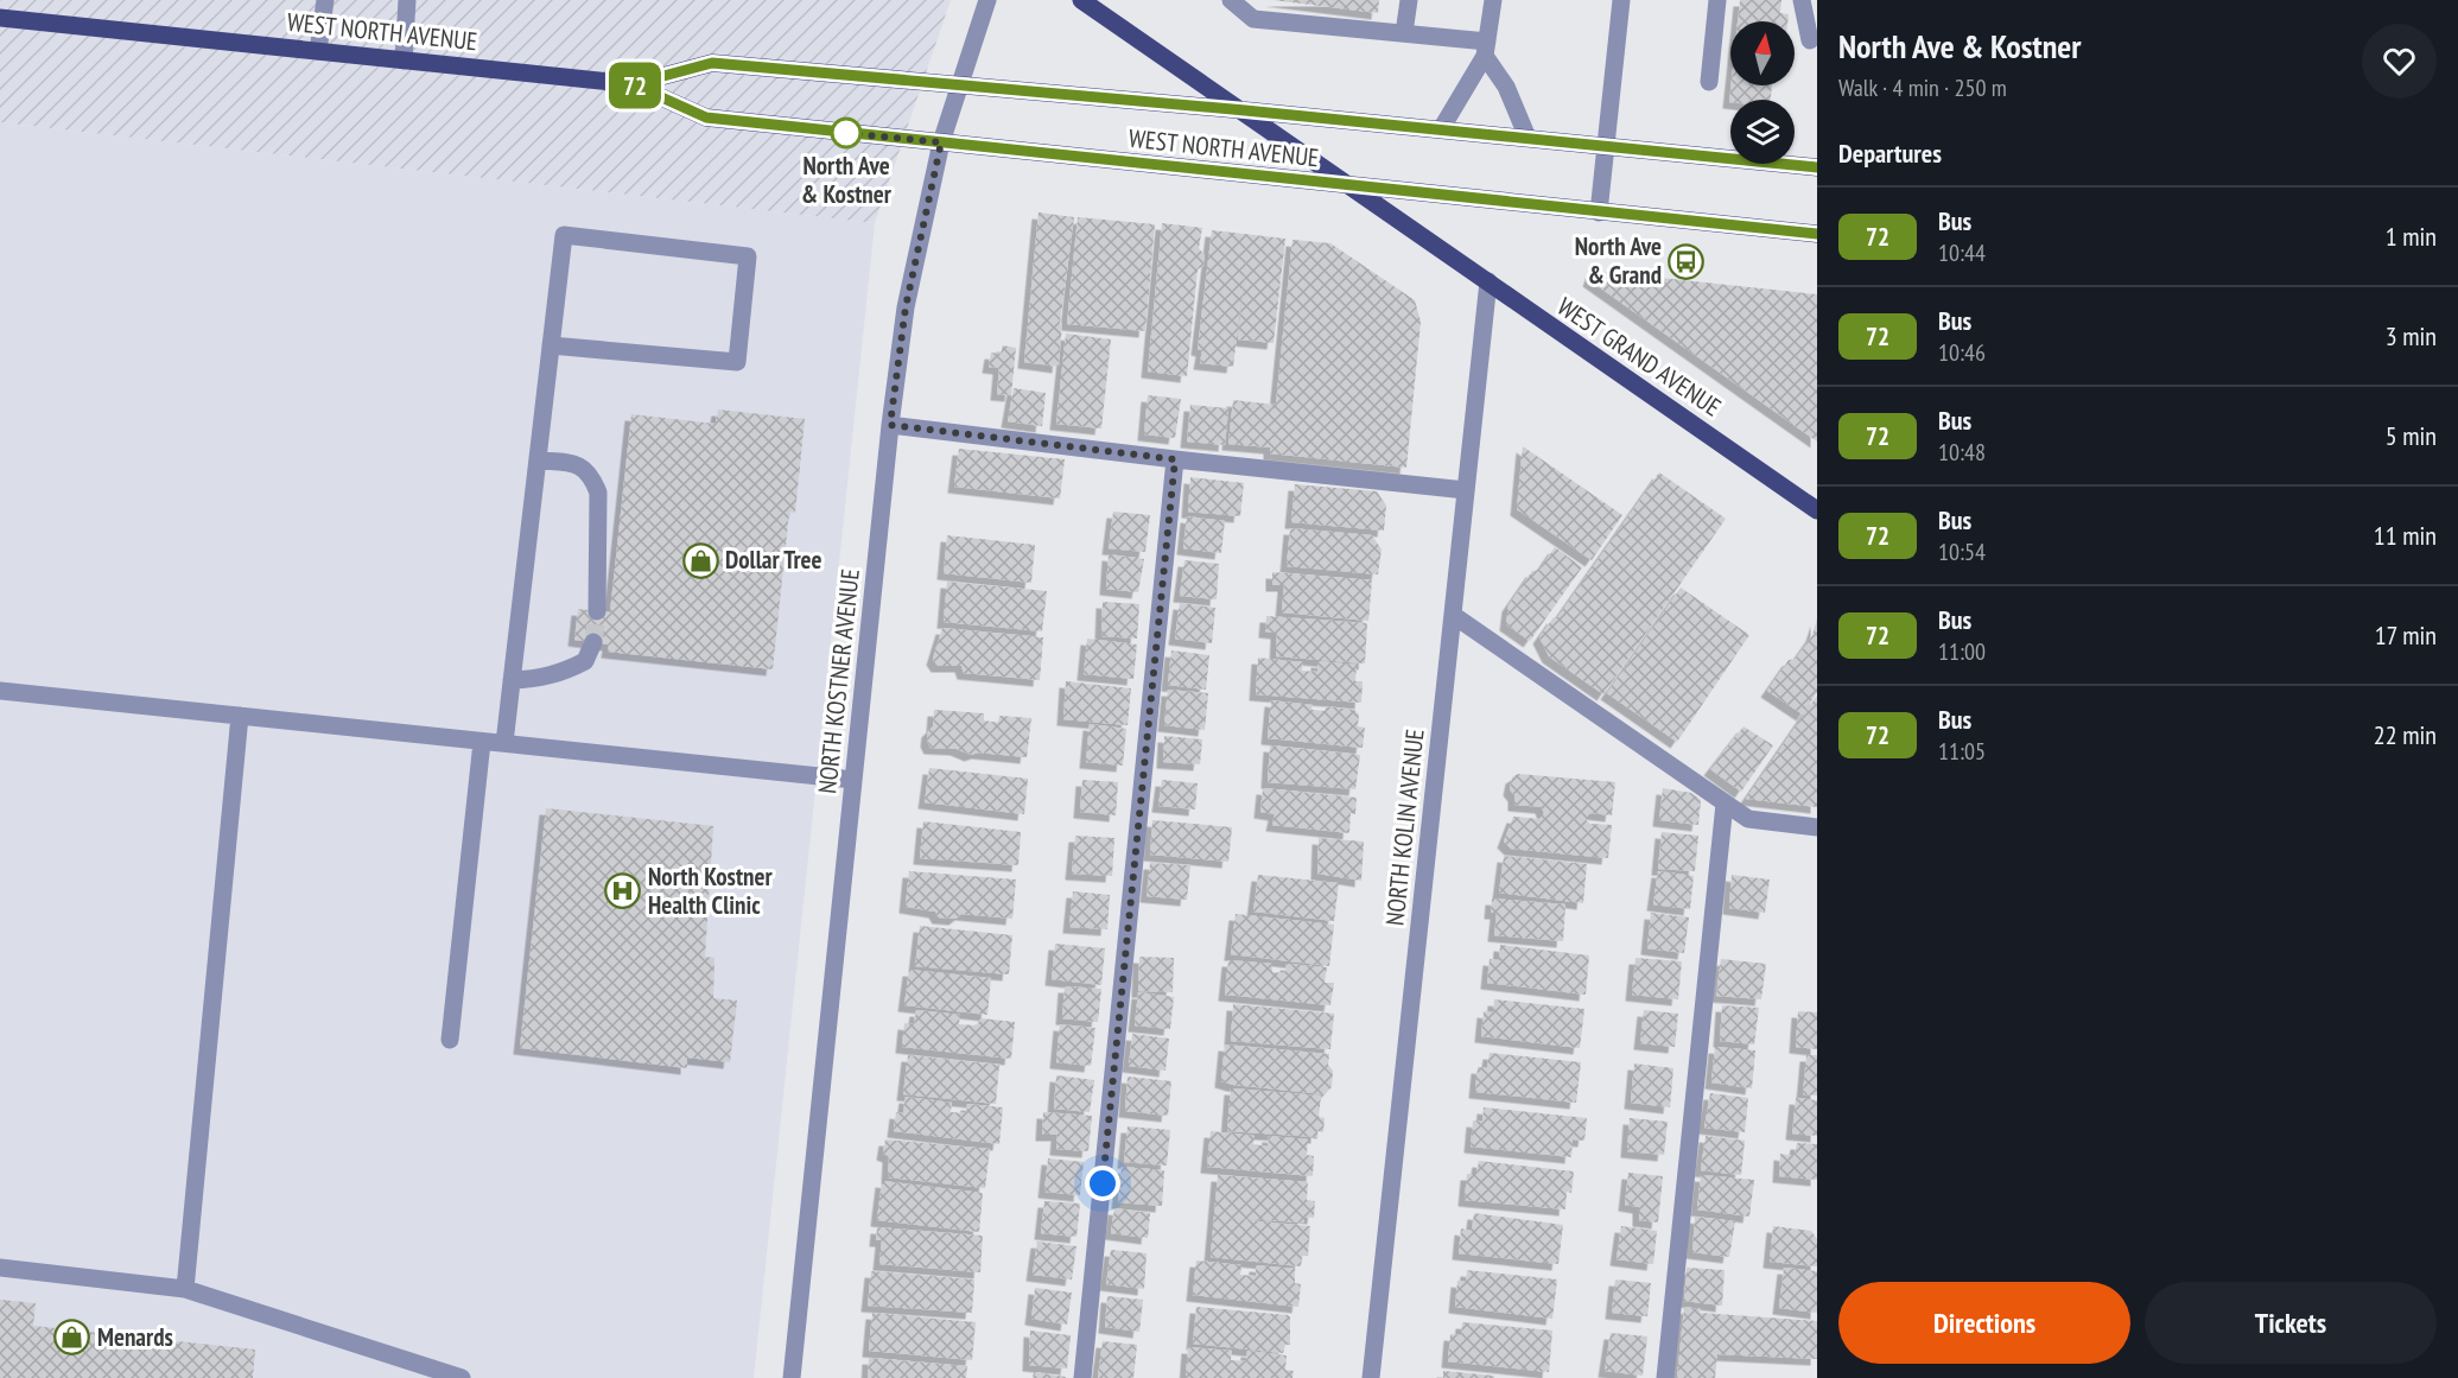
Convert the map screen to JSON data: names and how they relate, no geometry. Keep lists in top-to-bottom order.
{
  "streets": {
    "main road": ["WEST NORTH AVENUE", "WEST GRAND AVENUE"],
    "street": ["NORTH KOSTNER AVENUE", "NORTH KOLIN AVENUE"]
  },
  "crossings": [
    ["WEST NORTH AVENUE", "WEST GRAND AVENUE"],
    ["WEST NORTH AVENUE", "NORTH KOSTNER AVENUE"],
    ["WEST GRAND AVENUE", "NORTH KOLIN AVENUE"]
  ],
  "places": {
    "other": ["North Ave & Kostner"],
    "bus stop": ["North Ave & Grand"],
    "shop": ["Dollar Tree", "Menards"],
    "hospital": ["North Kostner Health Clinic"]
  },
  "lines": ["bus line 72"],
  "north": "top",
  "page": {
    "on_map": "72",
    "heading": [
      ["North Ave & Kostner", "Walk · 4 min · 250 m"],
      "Departures"
    ],
    "list": [
      {
        "mark": "72",
        "name": "Bus",
        "note": "10:44",
        "value": "1 min"
      },
      {
        "mark": "72",
        "name": "Bus",
        "note": "10:46",
        "value": "3 min"
      },
      {
        "mark": "72",
        "name": "Bus",
        "note": "10:48",
        "value": "5 min"
      },
      {
        "mark": "72",
        "name": "Bus",
        "note": "10:54",
        "value": "11 min"
      },
      {
        "mark": "72",
        "name": "Bus",
        "note": "11:00",
        "value": "17 min"
      },
      {
        "mark": "72",
        "name": "Bus",
        "note": "11:05",
        "value": "22 min"
      }
    ],
    "buttons": ["Directions", "Tickets"]
  }
}
